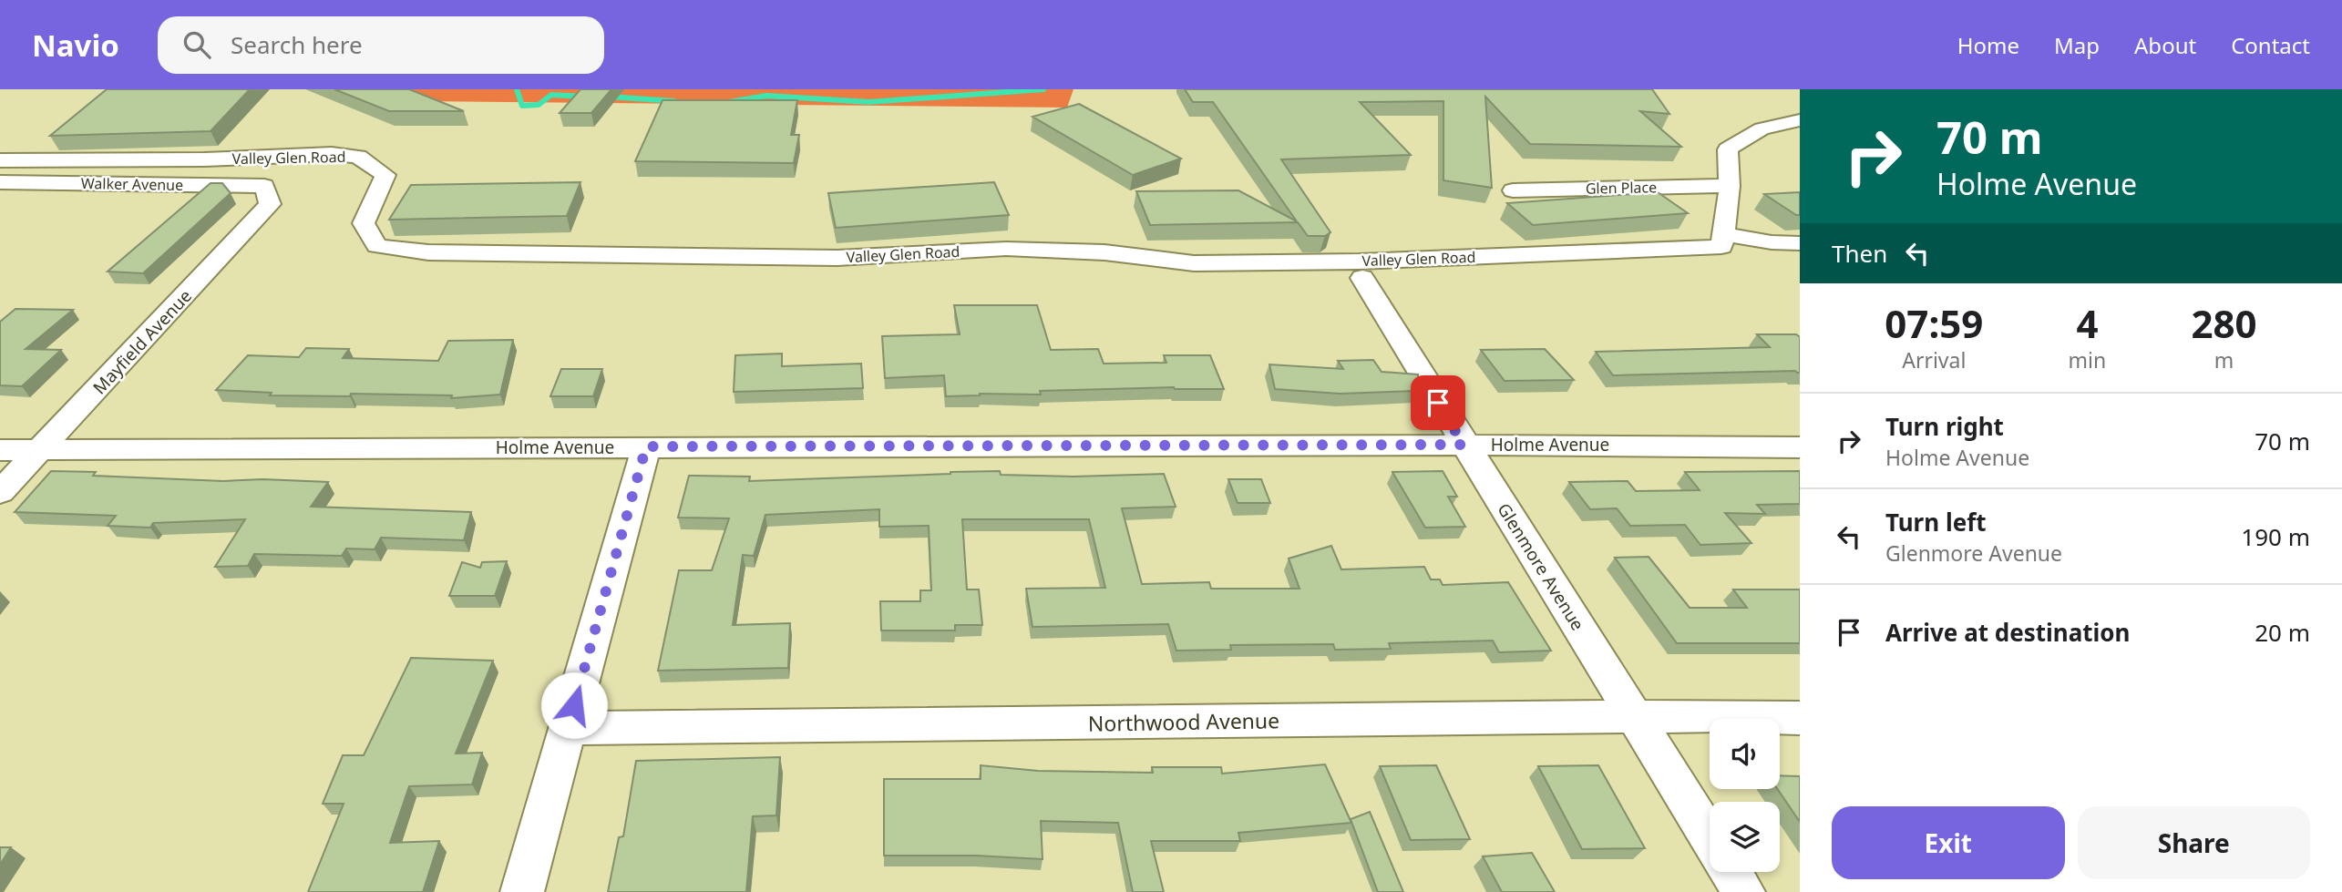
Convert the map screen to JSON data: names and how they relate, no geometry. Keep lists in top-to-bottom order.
{
  "streets": {
    "street": [
      "Valley Glen Road",
      "Walker Avenue",
      "Glen Place",
      "Mayfield Avenue",
      "Holme Avenue",
      "Glenmore Avenue",
      "Northwood Avenue"
    ]
  },
  "crossings": [
    ["Walker Avenue", "Mayfield Avenue"],
    ["Mayfield Avenue", "Holme Avenue"],
    ["Holme Avenue", "Glenmore Avenue"],
    ["Glenmore Avenue", "Northwood Avenue"]
  ],
  "page": {
    "header": "Navio",
    "search": "Search here",
    "nav": [
      "Home",
      "Map",
      "About",
      "Contact"
    ],
    "turn": ["70 m", "Holme Avenue"],
    "then": "Then",
    "eta": [
      "07:59",
      "Arrival",
      "4",
      "min",
      "280",
      "m"
    ],
    "list": [
      {
        "name": "Turn right",
        "note": "Holme Avenue",
        "value": "70 m"
      },
      {
        "name": "Turn left",
        "note": "Glenmore Avenue",
        "value": "190 m"
      },
      {
        "name": "Arrive at destination",
        "value": "20 m"
      }
    ],
    "buttons": ["Exit", "Share"]
  }
}
